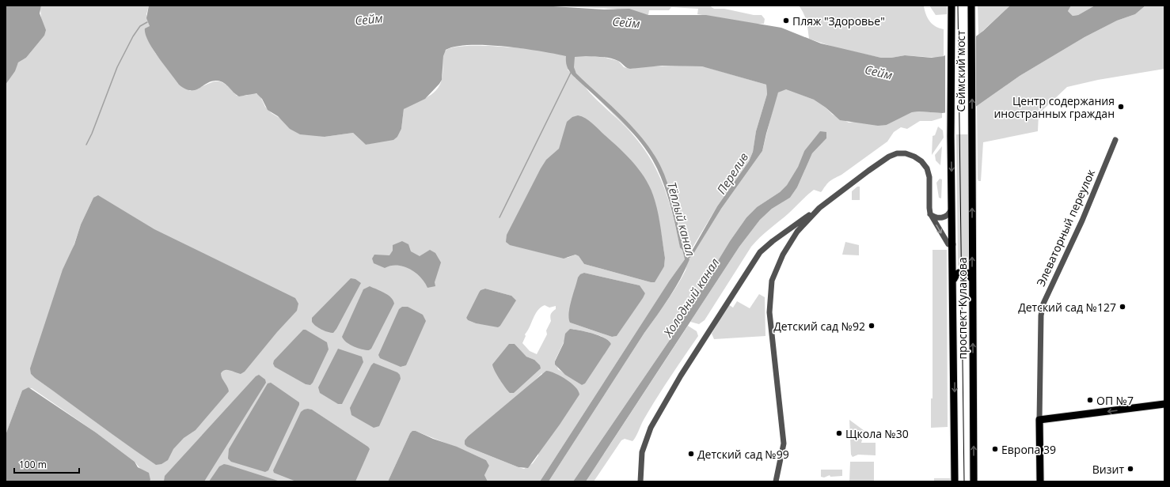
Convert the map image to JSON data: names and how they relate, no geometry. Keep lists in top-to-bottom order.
{
  "streets": {
    "main road": ["Сеймский мост", "проспект Кулакова"],
    "street": ["Элеваторный переулок"]
  },
  "crossings": [
    ["Сеймский мост", "проспект Кулакова"]
  ],
  "water": [
    "Сейм",
    "Перелив",
    "Тёплый канал",
    "Холодный канал"
  ],
  "places": [
    "Пляж \"Здоровье\"",
    "Центр содержания иностранных граждан",
    "Детский сад №127",
    "Детский сад №92",
    "ОП №7",
    "Щкола №30",
    "Европа 39",
    "Детский сад №99",
    "Визит"
  ],
  "scale_bar": "100 m"
}
